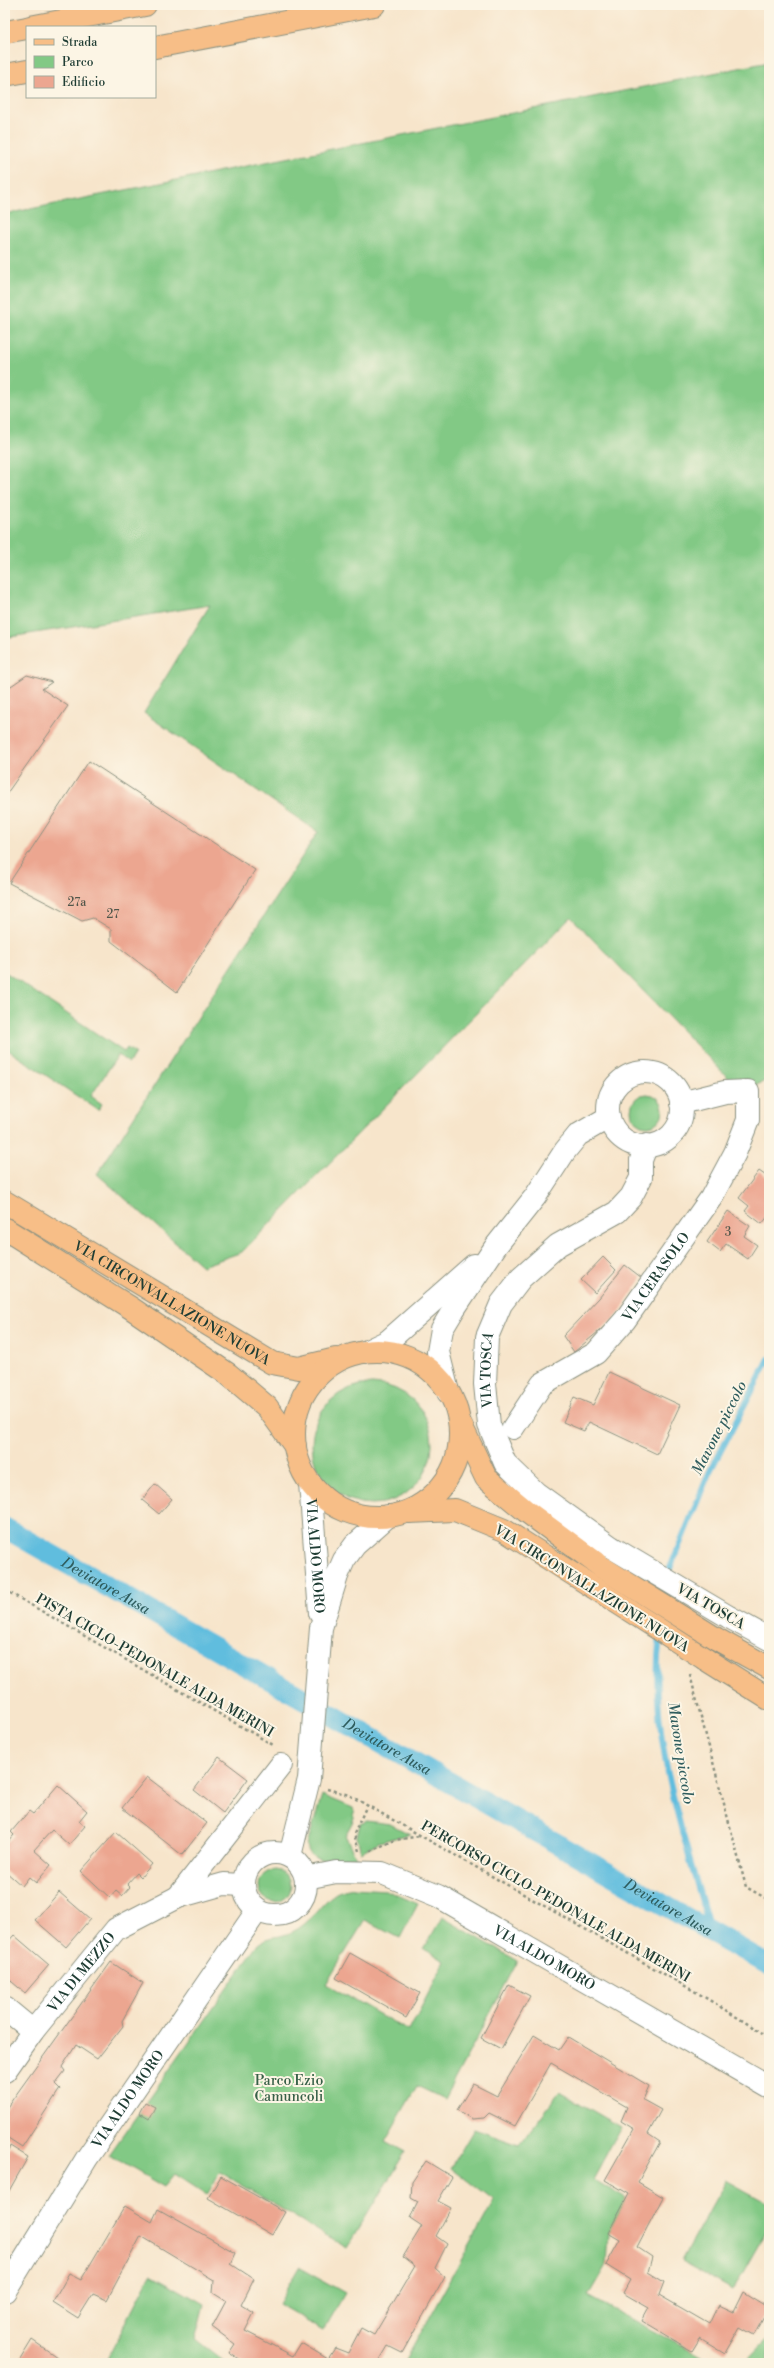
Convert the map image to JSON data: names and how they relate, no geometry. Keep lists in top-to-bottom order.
{
  "streets": {
    "main road": ["VIA CIRCONVALLAZIONE NUOVA"],
    "street": [
      "VIA CERASOLO",
      "VIA TOSCA",
      "VIA ALDO MORO",
      "VIA DI MEZZO"
    ],
    "path": ["PISTA CICLO-PEDONALE ALDA MERINI", "PERCORSO CICLO-PEDONALE ALDA MERINI"]
  },
  "crossings": [
    ["VIA CERASOLO", "VIA TOSCA"],
    ["VIA CIRCONVALLAZIONE NUOVA", "VIA ALDO MORO"],
    ["VIA ALDO MORO", "VIA DI MEZZO"],
    ["PISTA CICLO-PEDONALE ALDA MERINI", "VIA DI MEZZO"]
  ],
  "water": ["Mavone piccolo", "Deviatore Ausa"],
  "parks": ["Parco Ezio Camuncoli"],
  "house_numbers": ["27a", "27", "3"],
  "legend": ["Strada", "Parco", "Edificio"]
}
